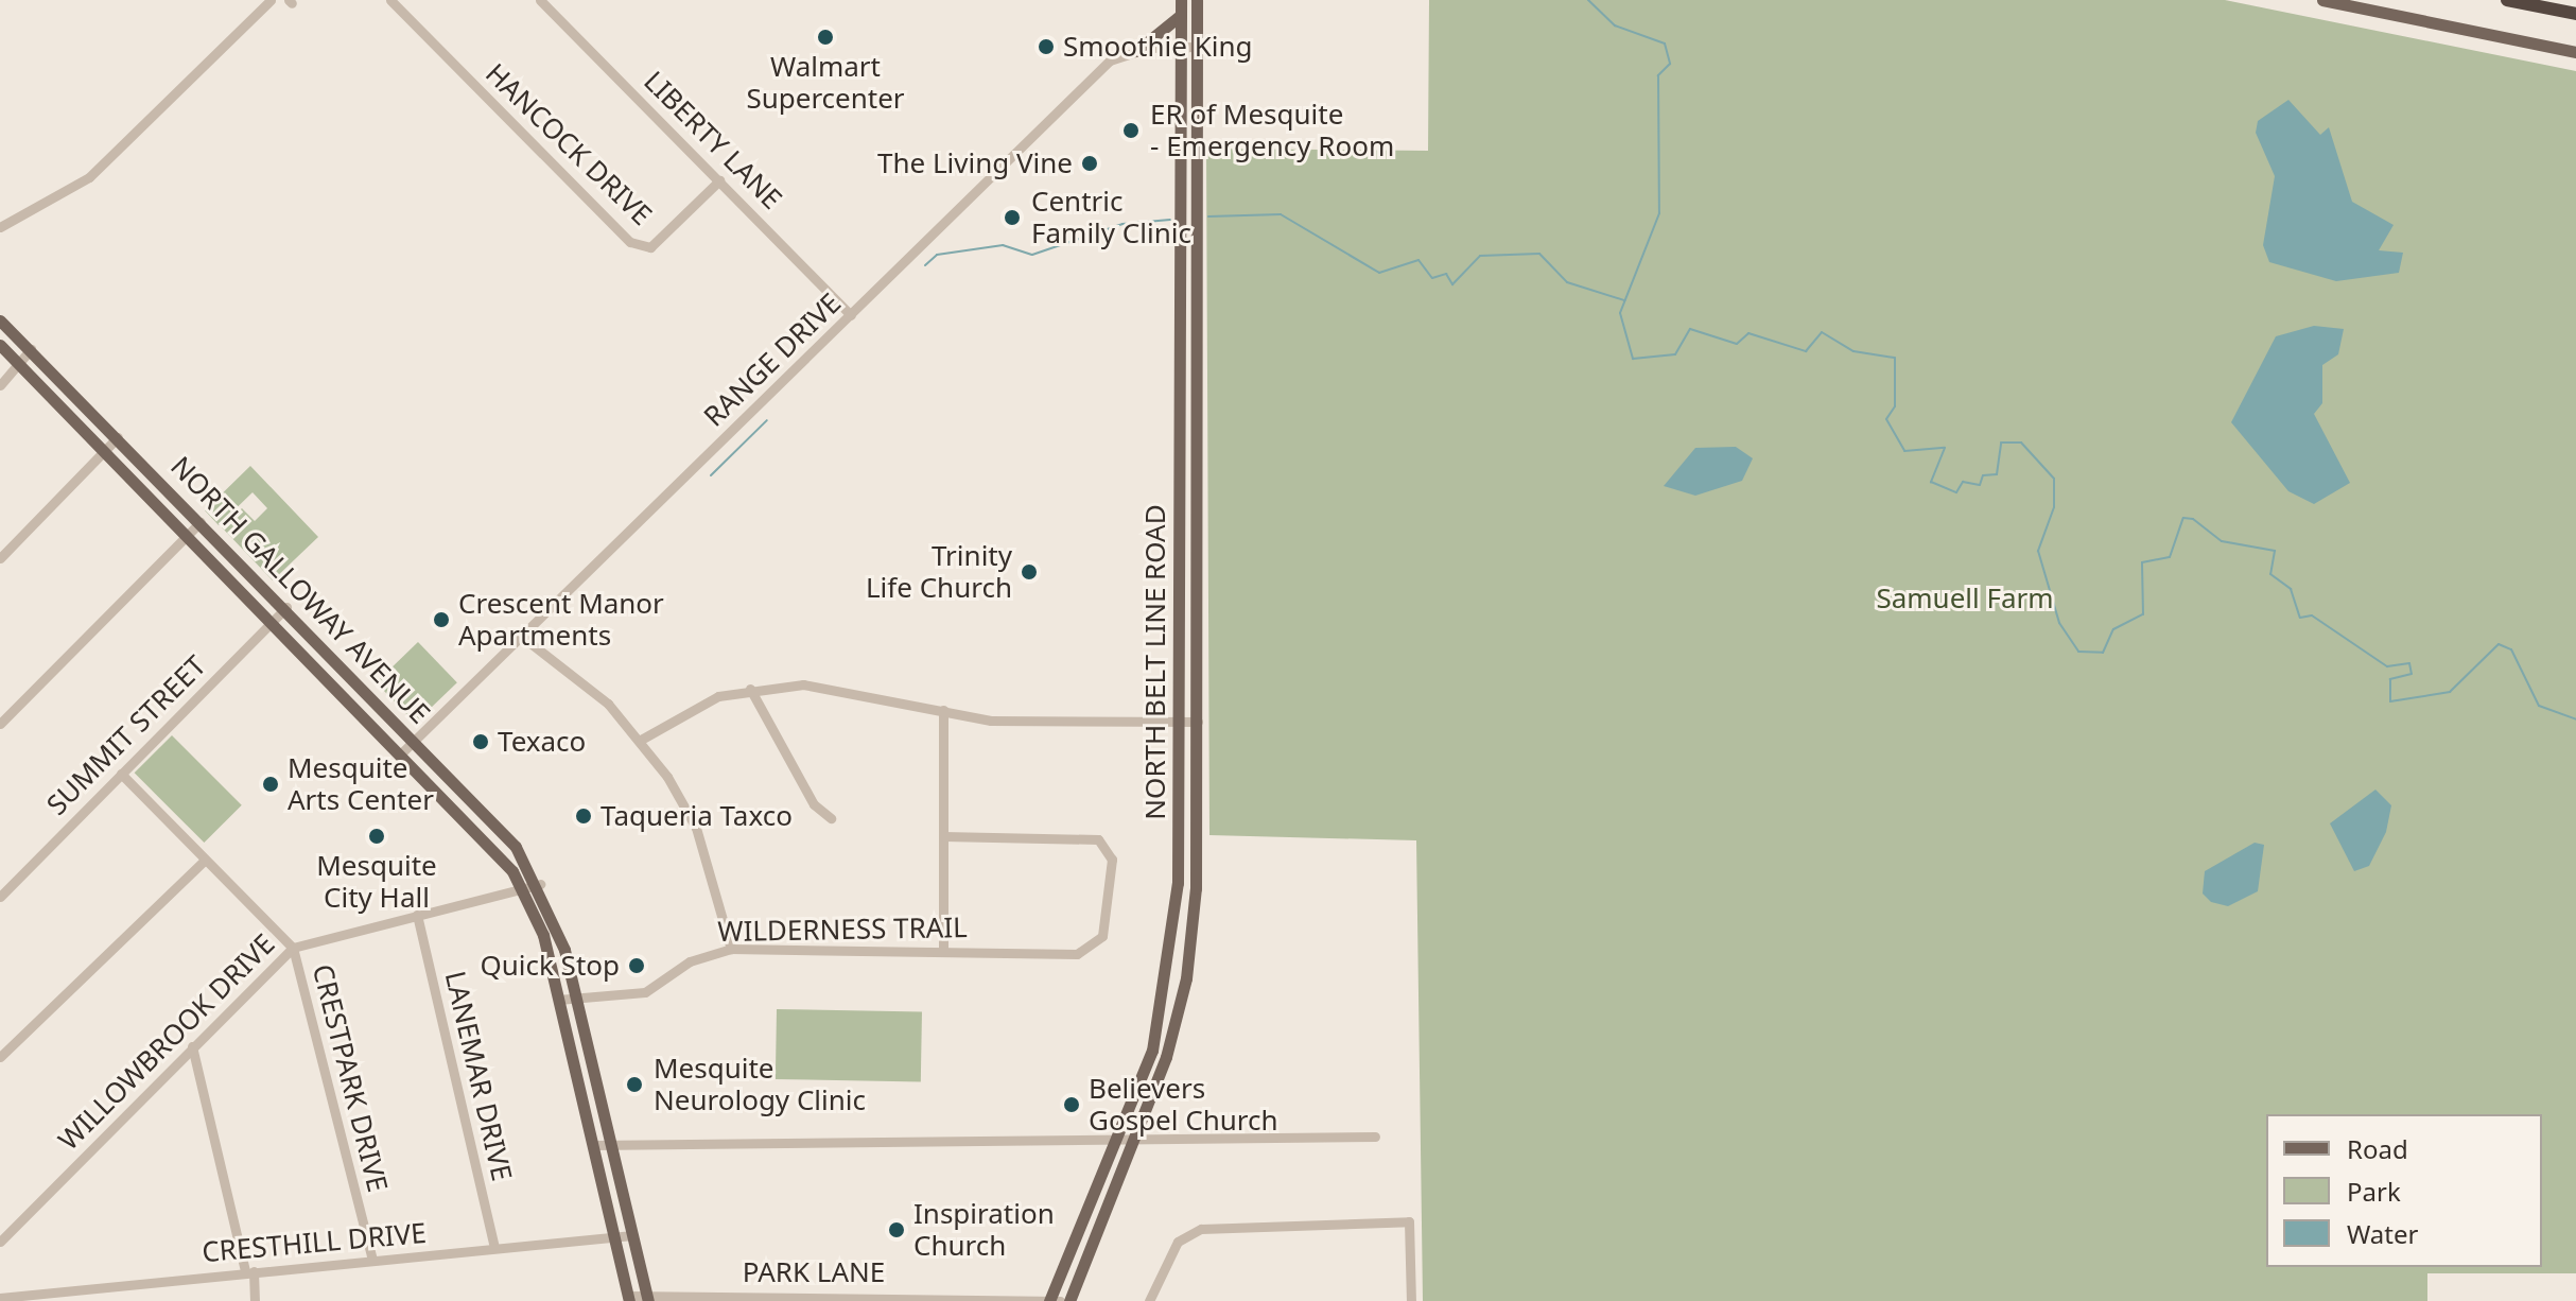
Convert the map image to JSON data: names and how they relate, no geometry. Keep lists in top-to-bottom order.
{
  "streets": {
    "main road": ["NORTH GALLOWAY AVENUE", "NORTH BELT LINE ROAD"],
    "street": [
      "LIBERTY LANE",
      "HANCOCK DRIVE",
      "RANGE DRIVE",
      "SUMMIT STREET",
      "WILDERNESS TRAIL",
      "WILLOWBROOK DRIVE",
      "LANEMAR DRIVE",
      "CRESTPARK DRIVE",
      "CRESTHILL DRIVE",
      "PARK LANE"
    ]
  },
  "crossings": [
    ["LIBERTY LANE", "HANCOCK DRIVE"],
    ["LIBERTY LANE", "RANGE DRIVE"],
    ["RANGE DRIVE", "NORTH GALLOWAY AVENUE"],
    ["RANGE DRIVE", "NORTH BELT LINE ROAD"],
    ["NORTH GALLOWAY AVENUE", "SUMMIT STREET"],
    ["NORTH GALLOWAY AVENUE", "WILDERNESS TRAIL"],
    ["NORTH GALLOWAY AVENUE", "WILLOWBROOK DRIVE"],
    ["NORTH GALLOWAY AVENUE", "CRESTHILL DRIVE"],
    ["NORTH GALLOWAY AVENUE", "PARK LANE"],
    ["NORTH BELT LINE ROAD", "PARK LANE"],
    ["SUMMIT STREET", "CRESTPARK DRIVE"],
    ["WILLOWBROOK DRIVE", "LANEMAR DRIVE"],
    ["WILLOWBROOK DRIVE", "CRESTPARK DRIVE"],
    ["LANEMAR DRIVE", "CRESTHILL DRIVE"],
    ["CRESTPARK DRIVE", "CRESTHILL DRIVE"]
  ],
  "parks": ["Samuell Farm"],
  "places": [
    "Walmart Supercenter",
    "Smoothie King",
    "ER of Mesquite - Emergency Room",
    "The Living Vine",
    "Centric Family Clinic",
    "Trinity Life Church",
    "Crescent Manor Apartments",
    "Texaco",
    "Mesquite Arts Center",
    "Taqueria Taxco",
    "Mesquite City Hall",
    "Quick Stop",
    "Mesquite Neurology Clinic",
    "Believers Gospel Church",
    "Inspiration Church"
  ],
  "legend": ["Road", "Park", "Water"]
}
